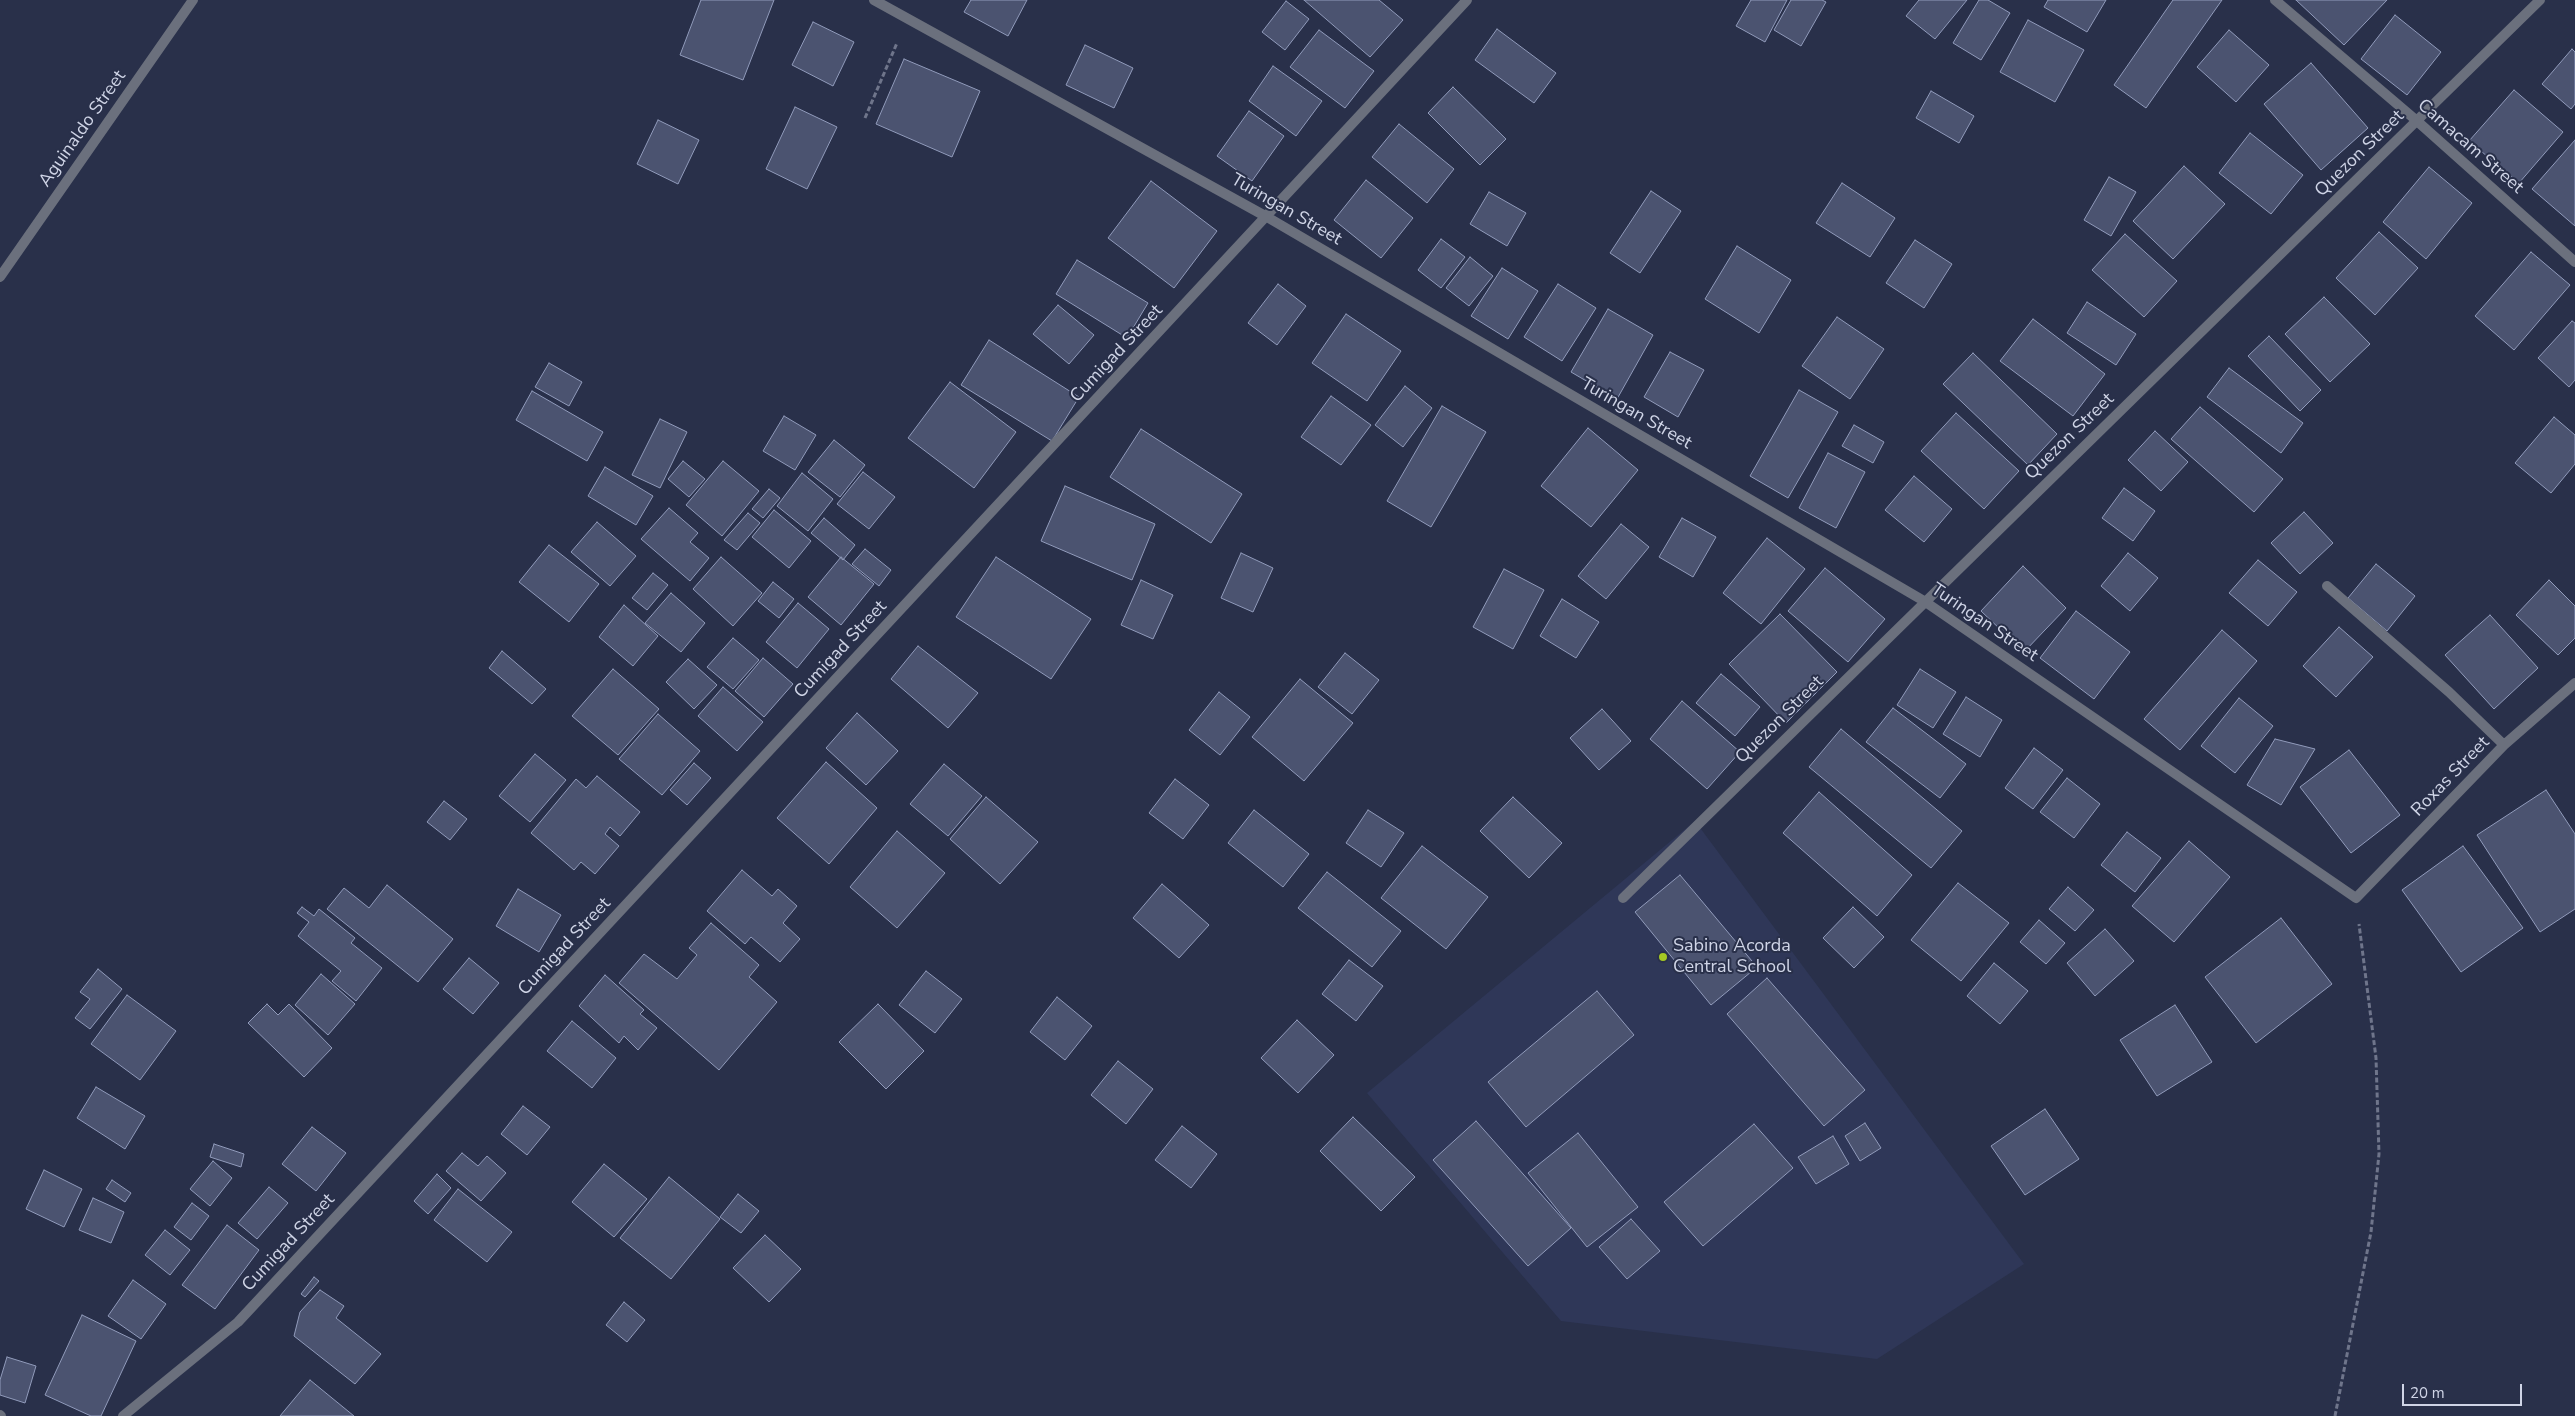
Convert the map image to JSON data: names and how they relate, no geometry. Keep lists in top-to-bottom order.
{
  "streets": {
    "street": [
      "Aguinaldo Street",
      "Camacam Street",
      "Quezon Street",
      "Turingan Street",
      "Cumigad Street",
      "Roxas Street"
    ]
  },
  "crossings": [
    ["Camacam Street", "Quezon Street"],
    ["Quezon Street", "Turingan Street"],
    ["Turingan Street", "Cumigad Street"],
    ["Turingan Street", "Roxas Street"]
  ],
  "places": ["Sabino Acorda Central School"],
  "scale_bar": "20 m"
}
